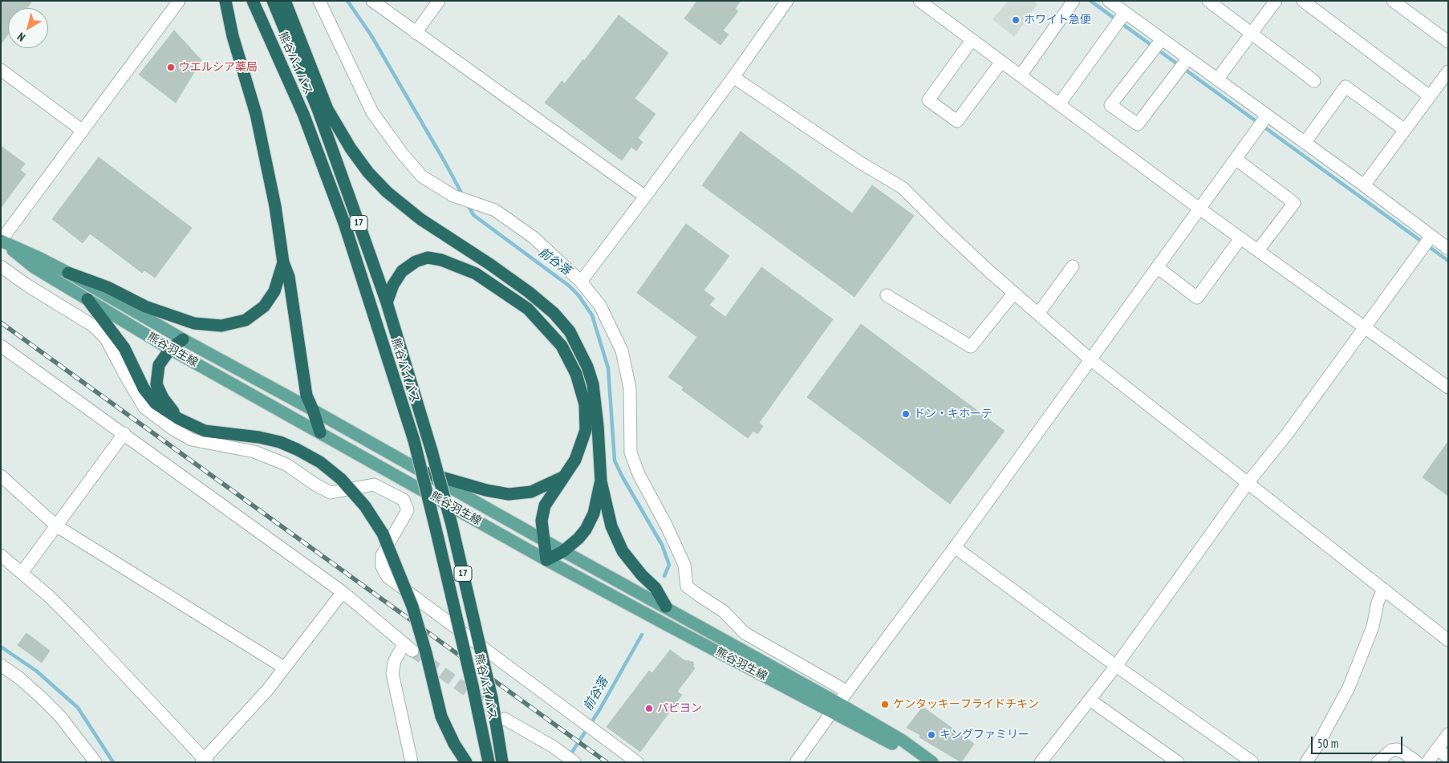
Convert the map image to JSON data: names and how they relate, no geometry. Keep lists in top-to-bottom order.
{
  "streets": {
    "highway": ["熊谷バイパス", "17"],
    "main road": ["熊谷羽生線"]
  },
  "water": ["前谷落"],
  "places": [
    "ホワイト急便",
    "ウエルシア薬局",
    "ドン・キホーテ",
    "ケンタッキーフライドチキン",
    "パピヨン",
    "キングファミリー"
  ],
  "scale_bar": "50 m",
  "north": "bottom left"
}
